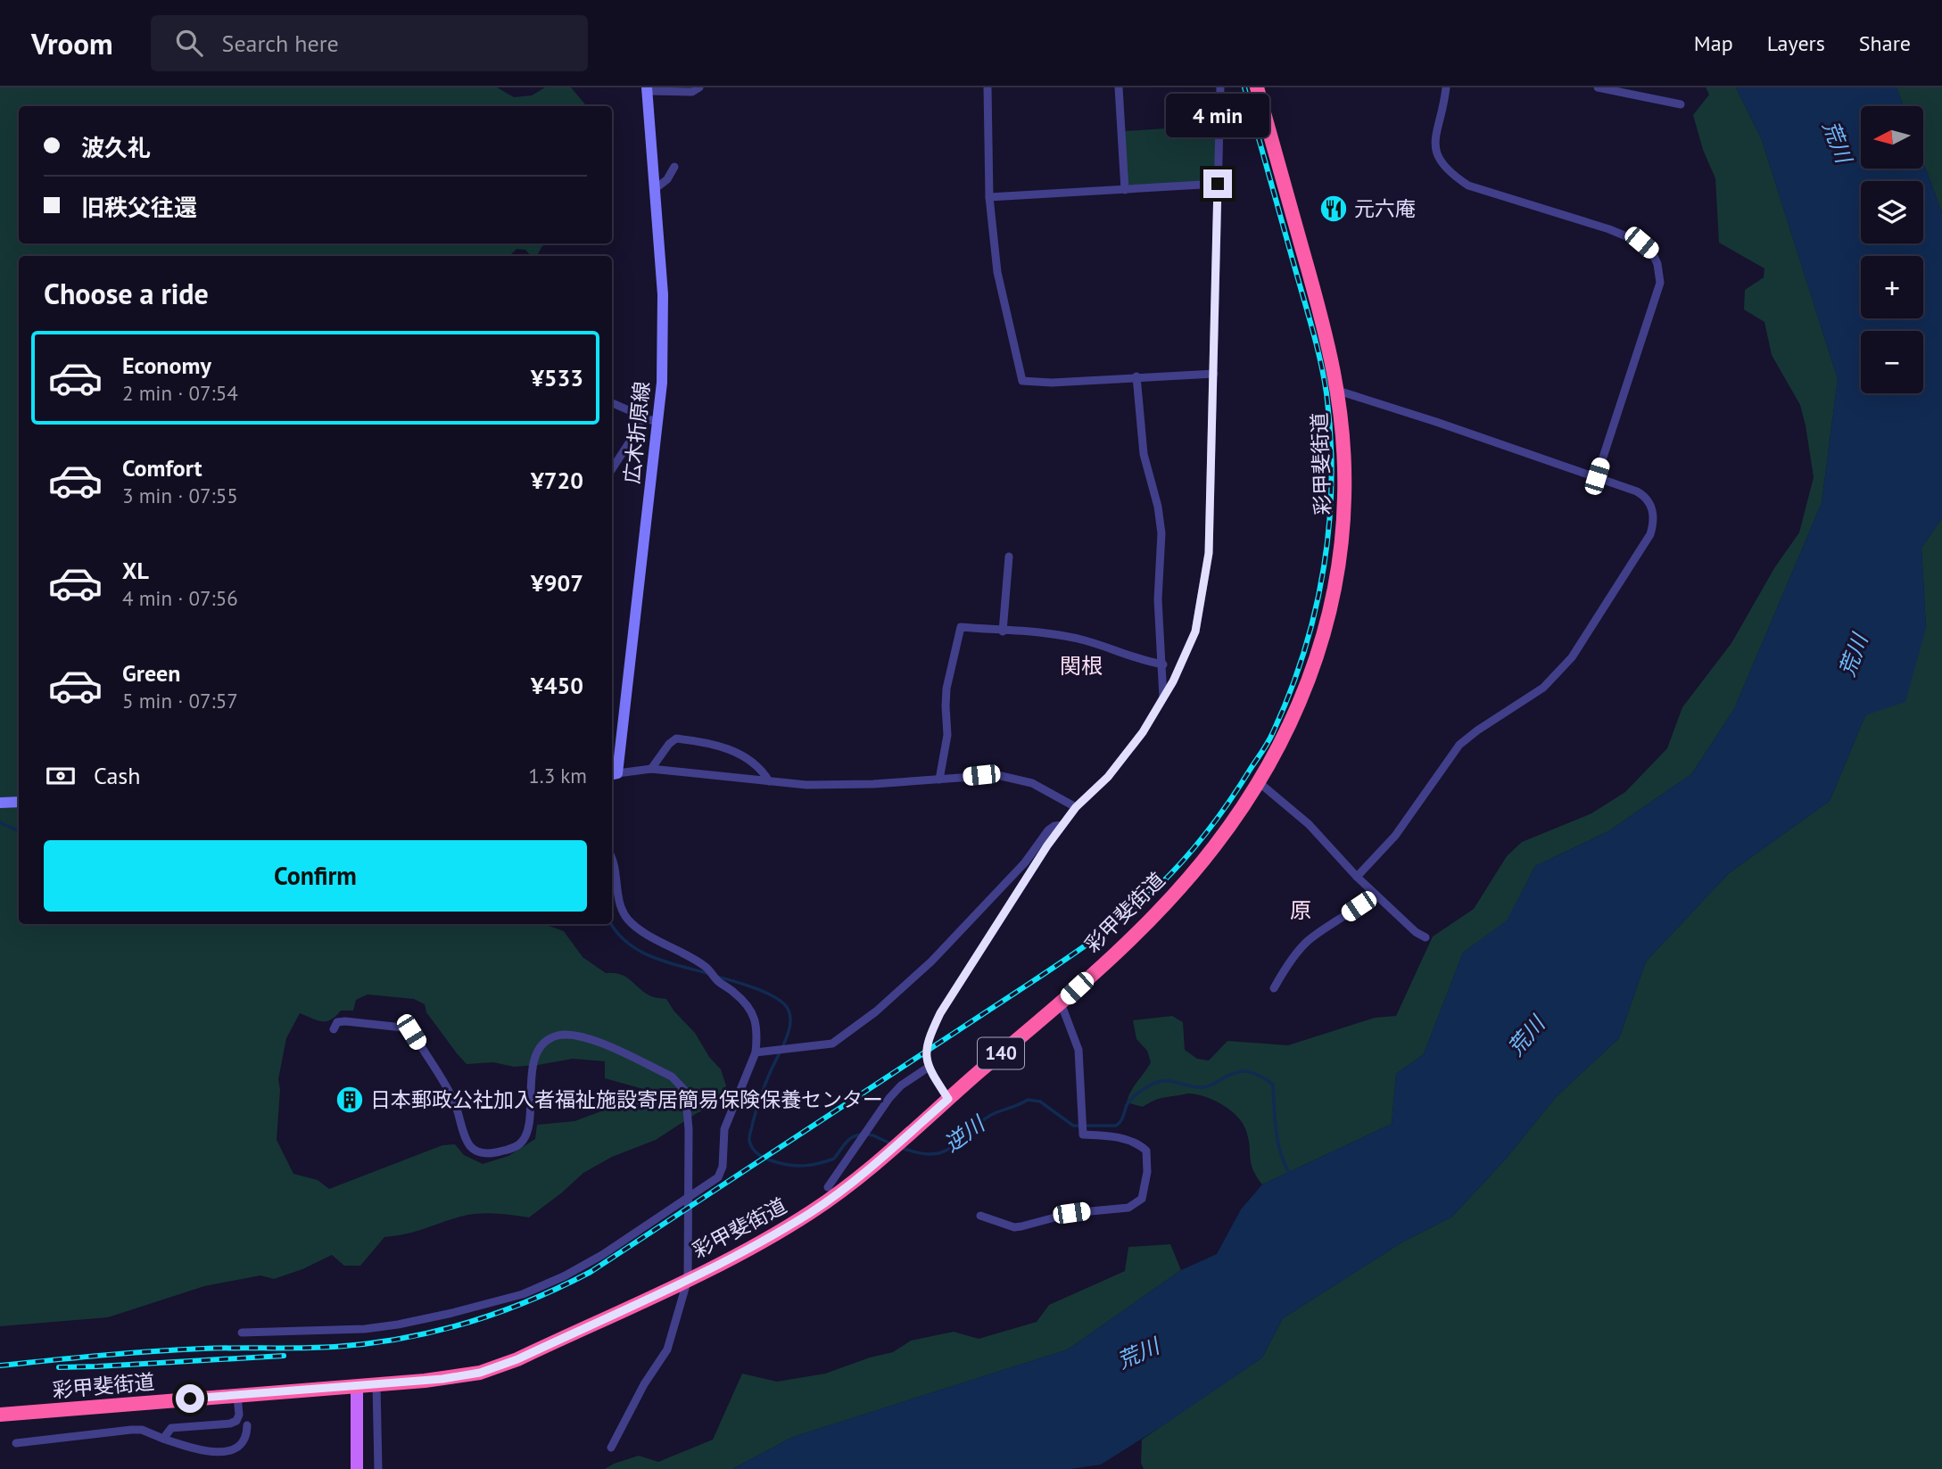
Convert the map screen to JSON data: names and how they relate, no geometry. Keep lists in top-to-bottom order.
{
  "streets": {
    "highway": ["彩甲斐街道", "140"],
    "main road": ["広木折原線"]
  },
  "districts": ["関根", "原"],
  "water": ["荒川", "逆川"],
  "places": {
    "restaurant": ["元六庵"],
    "building": ["日本郵政公社加入者福祉施設寄居簡易保険保養センター"]
  },
  "north": "left",
  "page": {
    "header": "Vroom",
    "search": "Search here",
    "nav": ["Map", "Layers", "Share"],
    "bubble": "4 min",
    "map_buttons": ["+", "−"],
    "banner": ["波久礼", "旧秩父往還"],
    "heading": "Choose a ride",
    "list": [
      {
        "name": "Economy",
        "note": "2 min · 07:54",
        "value": "¥533"
      },
      {
        "name": "Comfort",
        "note": "3 min · 07:55",
        "value": "¥720"
      },
      {
        "name": "XL",
        "note": "4 min · 07:56",
        "value": "¥907"
      },
      {
        "name": "Green",
        "note": "5 min · 07:57",
        "value": "¥450"
      }
    ],
    "pay": ["Cash", "1.3 km"],
    "buttons": "Confirm"
  }
}
